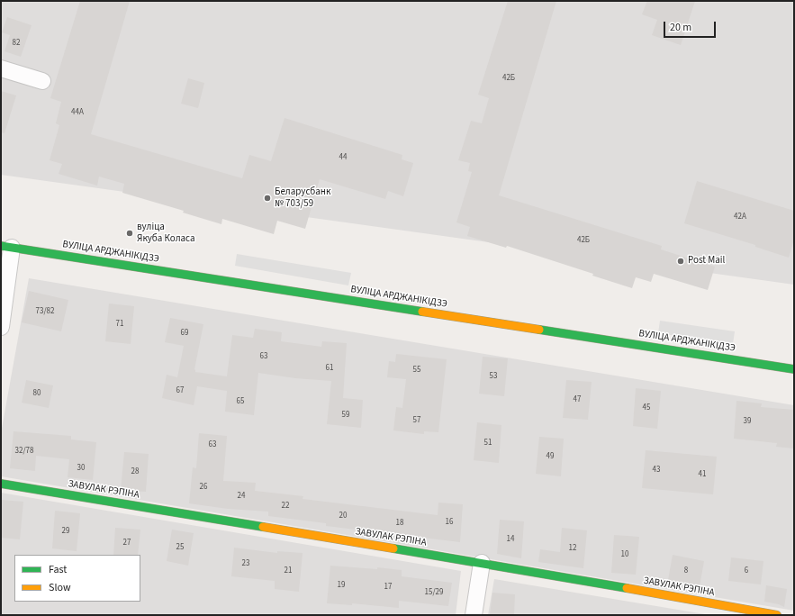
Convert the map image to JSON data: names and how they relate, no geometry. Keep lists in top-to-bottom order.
{
  "streets": {
    "main road": ["ВУЛІЦА АРДЖАНІКІДЗЭ", "ЗАВУЛАК РЭПІНА"]
  },
  "places": ["Беларусбанк № 703/59", "вуліца Якуба Коласа", "Post Mail"],
  "house_numbers": [
    "82",
    "42Б",
    "44А",
    "44",
    "42А",
    "42Б",
    "73/82",
    "71",
    "69",
    "63",
    "61",
    "55",
    "53",
    "67",
    "80",
    "47",
    "65",
    "45",
    "59",
    "57",
    "39",
    "51",
    "63",
    "32/78",
    "49",
    "30",
    "43",
    "28",
    "41",
    "26",
    "24",
    "22",
    "20",
    "16",
    "18",
    "29",
    "14",
    "27",
    "25",
    "12",
    "10",
    "23",
    "21",
    "8",
    "6",
    "19",
    "17",
    "15/29"
  ],
  "legend": ["Fast", "Slow"],
  "scale_bar": "20 m"
}
